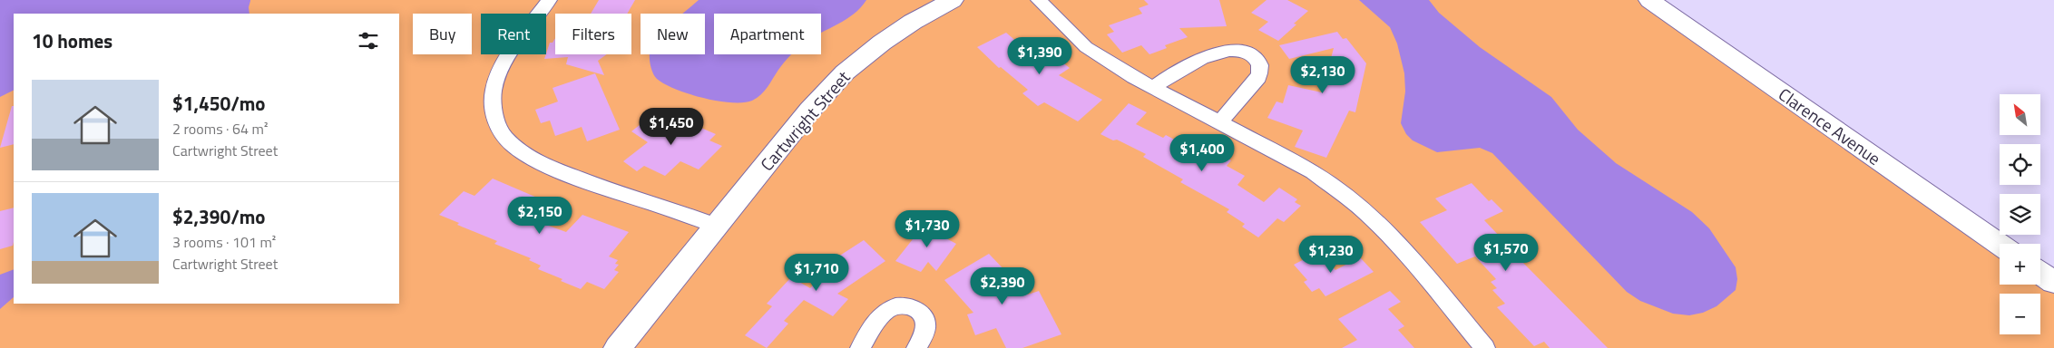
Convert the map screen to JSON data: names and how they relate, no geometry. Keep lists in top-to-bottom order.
{
  "streets": {
    "street": ["Cartwright Street", "Clarence Avenue"]
  },
  "north": "top left",
  "page": {
    "chip": [
      "Buy",
      "Rent",
      "Filters",
      "New",
      "Apartment"
    ],
    "heading": "10 homes",
    "price": [
      "$1,390",
      "$2,130",
      "$1,450",
      "$1,400",
      "$2,150",
      "$1,730",
      "$1,570",
      "$1,230",
      "$1,710",
      "$2,390"
    ],
    "list": [
      {
        "name": "$1,450/mo",
        "note": "2 rooms · 64 m² · Cartwright Street"
      },
      {
        "name": "$2,390/mo",
        "note": "3 rooms · 101 m² · Cartwright Street"
      }
    ],
    "map_buttons": ["+", "−"]
  }
}
